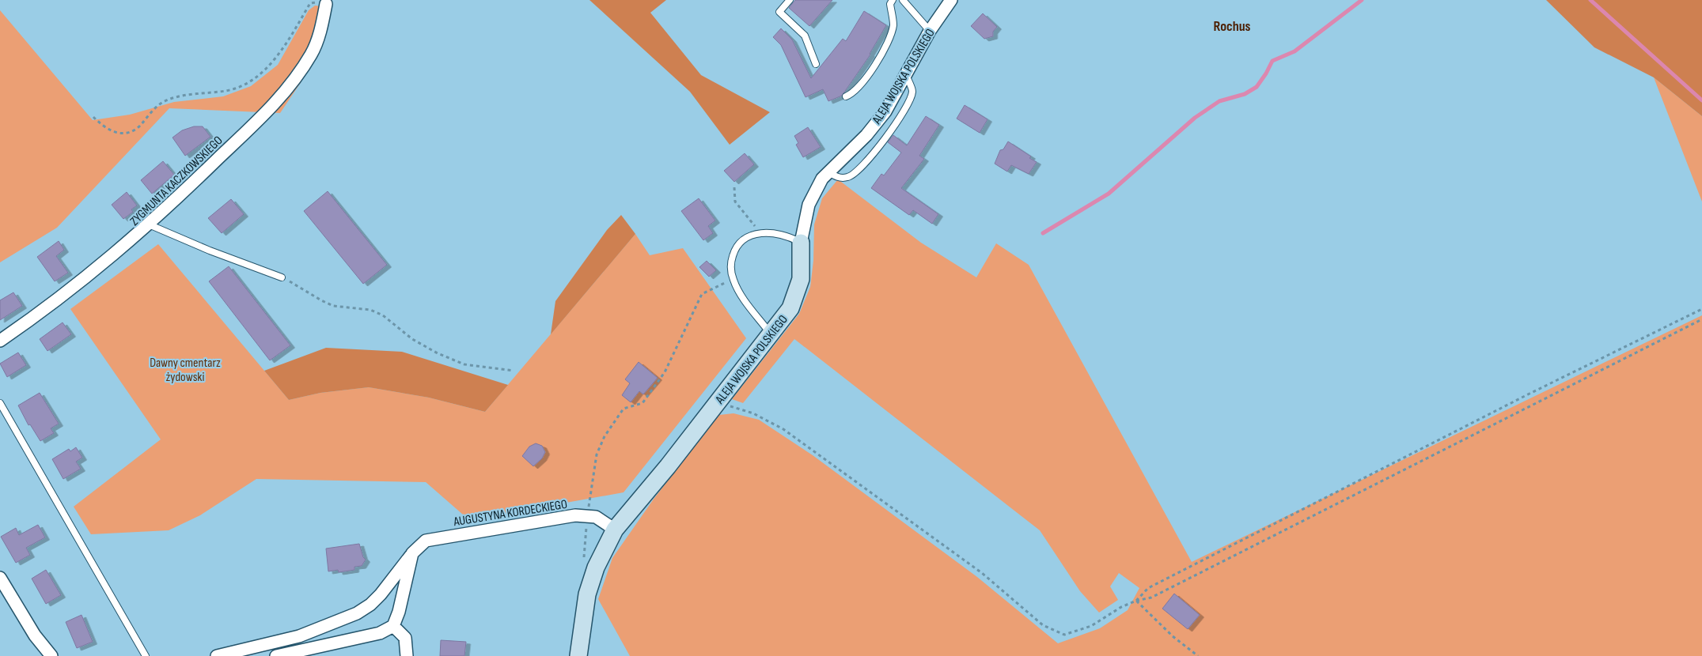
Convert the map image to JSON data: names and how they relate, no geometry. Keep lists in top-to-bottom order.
{
  "streets": {
    "street": ["ALEJA WOJSKA POLSKIEGO", "ZYGMUNTA KACZKOWSKIEGO", "AUGUSTYNA KORDECKIEGO"]
  },
  "crossings": [
    ["ALEJA WOJSKA POLSKIEGO", "AUGUSTYNA KORDECKIEGO"]
  ],
  "districts": ["Rochus"],
  "parks": ["Dawny cmentarz żydowski"]
}
